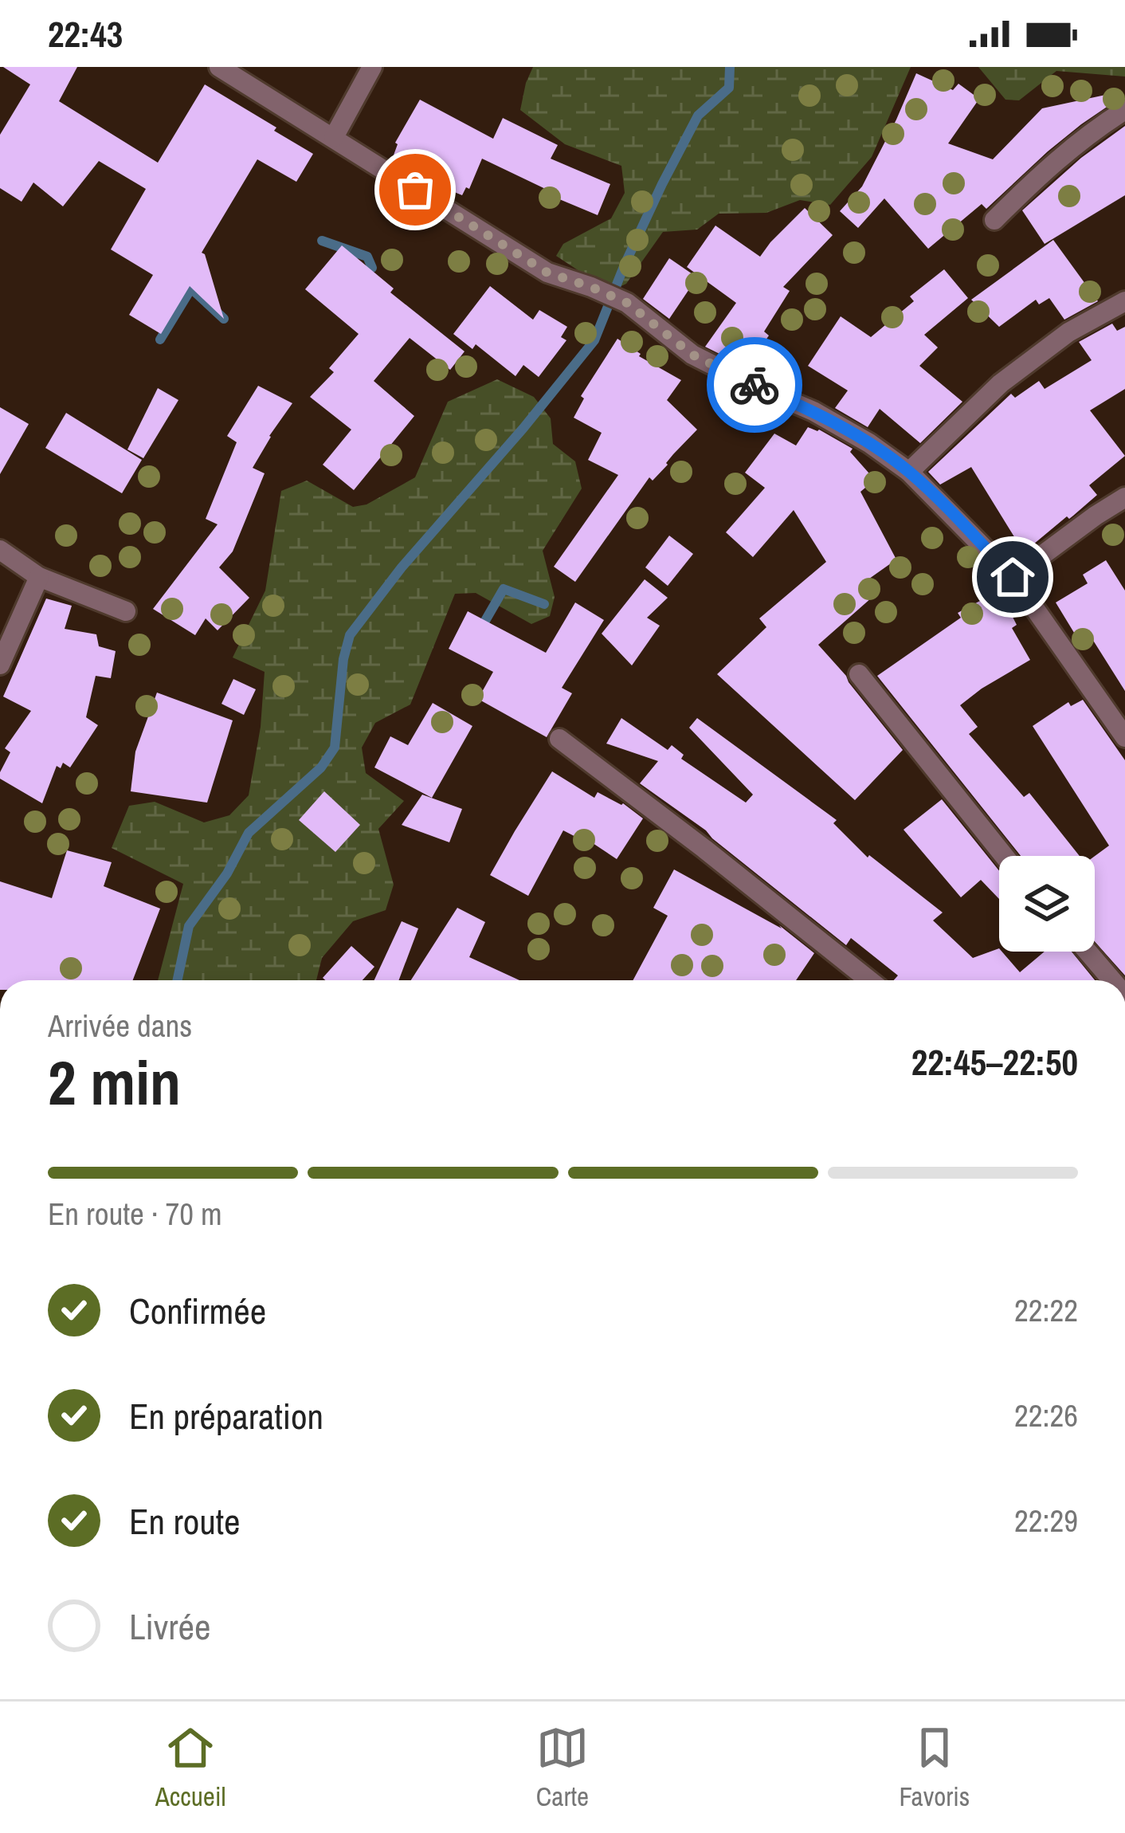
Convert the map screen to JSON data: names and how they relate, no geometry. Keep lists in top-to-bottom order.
{
  "page": {
    "status": "22:43",
    "heading": ["2 min", "Arrivée dans", "22:45–22:50"],
    "bar": "En route · 70 m",
    "list": [
      ["Confirmée", "22:22"],
      ["En préparation", "22:26"],
      ["En route", "22:29"],
      "Livrée"
    ],
    "tabs": ["Accueil", "Carte", "Favoris"]
  }
}
